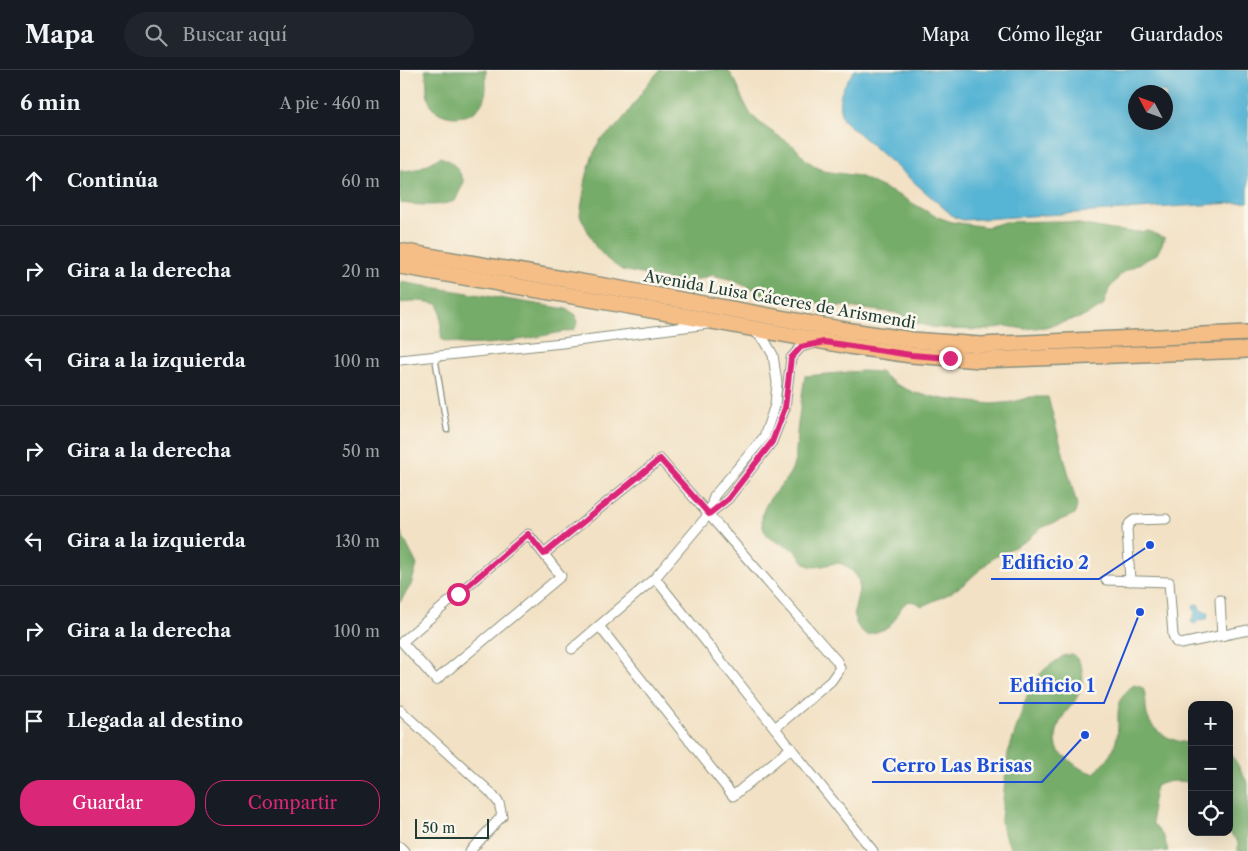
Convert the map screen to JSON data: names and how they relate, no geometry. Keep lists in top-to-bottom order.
{
  "streets": {
    "main road": ["Avenida Luisa Cáceres de Arismendi"]
  },
  "places": ["Edificio 2", "Edificio 1", "Cerro Las Brisas"],
  "scale_bar": "50 m",
  "north": "top left",
  "page": {
    "header": "Mapa",
    "search": "Buscar aquí",
    "nav": ["Mapa", "Cómo llegar", "Guardados"],
    "heading": ["6 min", "A pie · 460 m"],
    "list": [
      ["Continúa", "60 m"],
      ["Gira a la derecha", "20 m"],
      ["Gira a la izquierda", "100 m"],
      ["Gira a la derecha", "50 m"],
      ["Gira a la izquierda", "130 m"],
      ["Gira a la derecha", "100 m"],
      "Llegada al destino"
    ],
    "map_buttons": ["+", "−"],
    "buttons": ["Guardar", "Compartir"],
    "scale": "50 m"
  }
}
